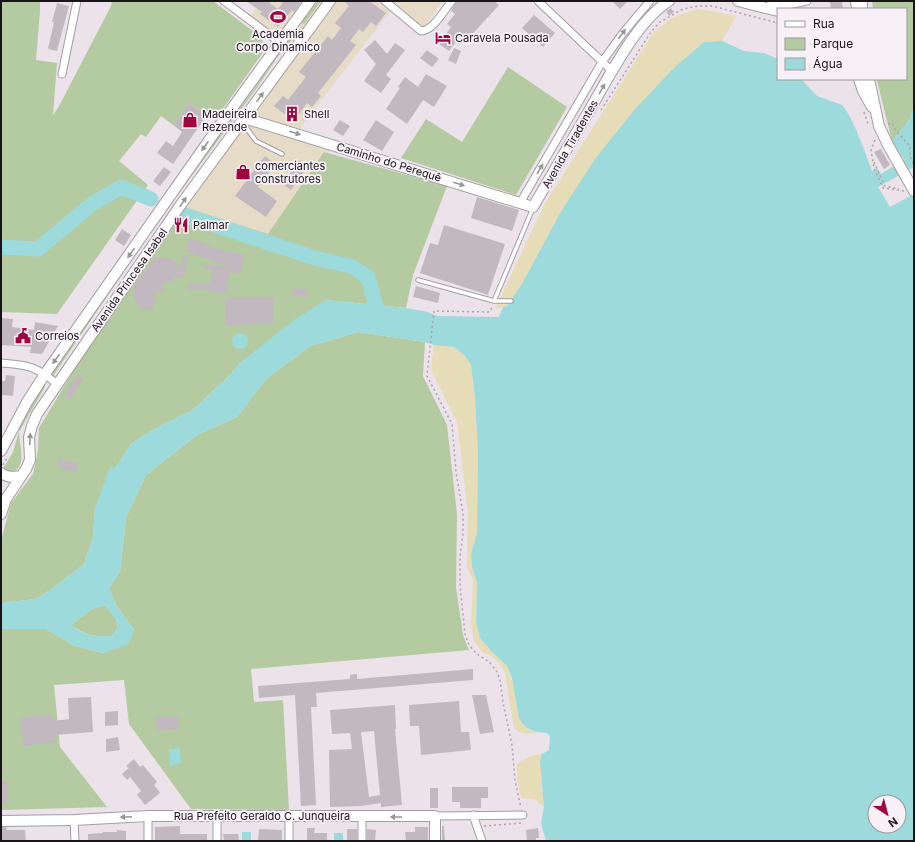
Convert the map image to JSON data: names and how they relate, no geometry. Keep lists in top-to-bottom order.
{
  "streets": {
    "main road": [
      "Avenida Tiradentes",
      "Caminho do Perequê",
      "Avenida Princesa Isabel",
      "Rua Prefeito Geraldo C. Junqueira"
    ]
  },
  "crossings": [
    ["Avenida Tiradentes", "Caminho do Perequê"],
    ["Caminho do Perequê", "Avenida Princesa Isabel"]
  ],
  "one_way": ["Avenida Tiradentes", "Caminho do Perequê"],
  "places": {
    "sports": ["Academia Corpo Dinamico"],
    "hotel": ["Caravela Pousada"],
    "building": ["Shell"],
    "shop": ["Madeireira Rezende", "comerciantes construtores"],
    "restaurant": ["Palmar"],
    "public building": ["Correios"]
  },
  "legend": ["Rua", "Parque", "Água"],
  "north": "bottom right"
}
